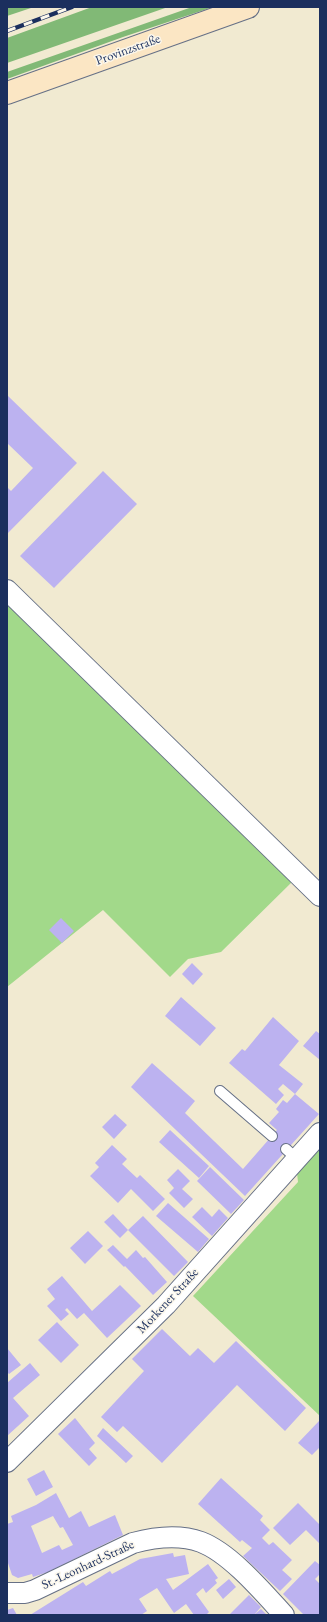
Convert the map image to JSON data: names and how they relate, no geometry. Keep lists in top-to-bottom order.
{
  "streets": {
    "main road": ["Provinzstraße"],
    "street": ["Morkener Straße", "St.-Leonhard-Straße"]
  }
}
